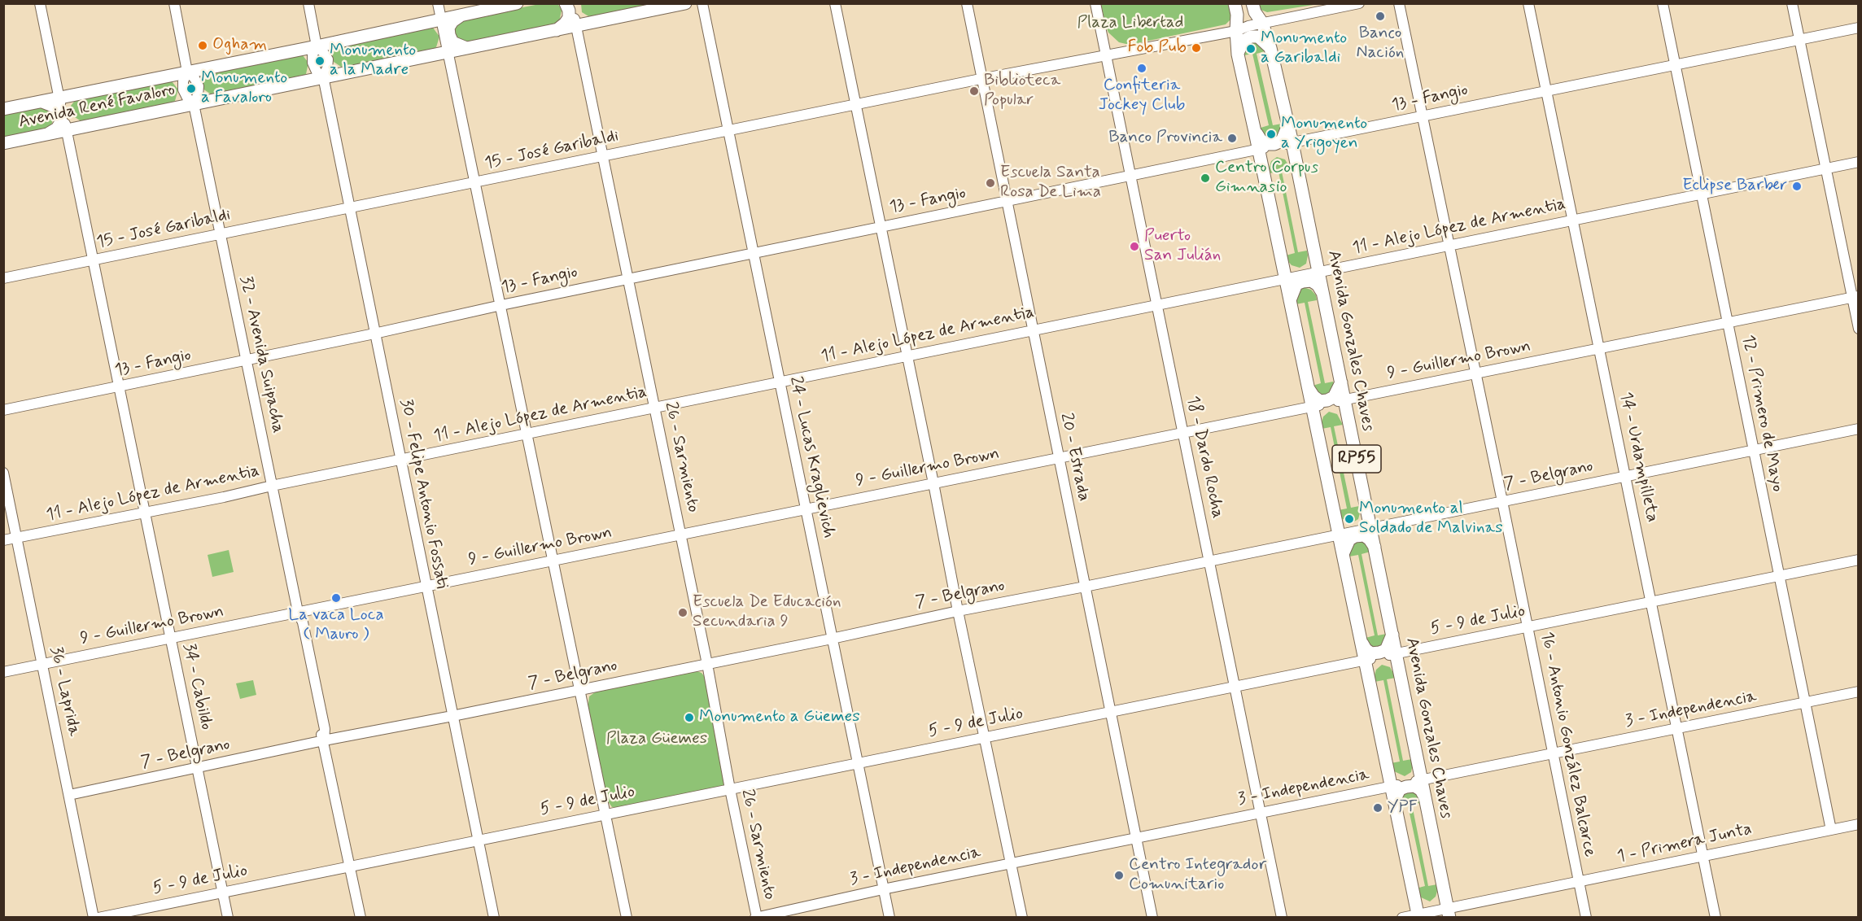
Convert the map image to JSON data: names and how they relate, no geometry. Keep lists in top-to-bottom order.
{
  "streets": {
    "main road": ["Avenida René Favaloro", "Avenida Gonzales Chaves", "RP55"],
    "street": [
      "13 - Fangio",
      "15 - José Garibaldi",
      "11 - Alejo López de Armentia",
      "32 - Avenida Suipacha",
      "9 - Guillermo Brown",
      "12 - Primero de Mayo",
      "26 - Sarmiento",
      "24 - Lucas Kraglievich",
      "20 - Estrada",
      "18 - Dardo Rocha",
      "14 - Urdampilleta",
      "7 - Belgrano",
      "30 - Felipe Antonio Fossati",
      "5 - 9 de Julio",
      "34 - Cabildo",
      "36 - Laprida",
      "3 - Independencia",
      "16 - Antonio González Balcarce",
      "1 - Primera Junta"
    ]
  },
  "crossings": [
    ["13 - Fangio", "Avenida Gonzales Chaves"],
    ["13 - Fangio", "32 - Avenida Suipacha"],
    ["13 - Fangio", "12 - Primero de Mayo"],
    ["13 - Fangio", "26 - Sarmiento"],
    ["13 - Fangio", "24 - Lucas Kraglievich"],
    ["13 - Fangio", "20 - Estrada"],
    ["13 - Fangio", "18 - Dardo Rocha"],
    ["13 - Fangio", "14 - Urdampilleta"],
    ["13 - Fangio", "RP55"],
    ["13 - Fangio", "30 - Felipe Antonio Fossati"],
    ["13 - Fangio", "34 - Cabildo"],
    ["13 - Fangio", "16 - Antonio González Balcarce"],
    ["Avenida René Favaloro", "32 - Avenida Suipacha"],
    ["Avenida René Favaloro", "26 - Sarmiento"],
    ["Avenida René Favaloro", "30 - Felipe Antonio Fossati"],
    ["Avenida René Favaloro", "34 - Cabildo"],
    ["15 - José Garibaldi", "Avenida Gonzales Chaves"],
    ["15 - José Garibaldi", "32 - Avenida Suipacha"],
    ["15 - José Garibaldi", "26 - Sarmiento"],
    ["15 - José Garibaldi", "24 - Lucas Kraglievich"],
    ["15 - José Garibaldi", "20 - Estrada"],
    ["15 - José Garibaldi", "18 - Dardo Rocha"],
    ["15 - José Garibaldi", "RP55"],
    ["15 - José Garibaldi", "30 - Felipe Antonio Fossati"],
    ["15 - José Garibaldi", "34 - Cabildo"],
    ["11 - Alejo López de Armentia", "Avenida Gonzales Chaves"],
    ["11 - Alejo López de Armentia", "32 - Avenida Suipacha"],
    ["11 - Alejo López de Armentia", "12 - Primero de Mayo"],
    ["11 - Alejo López de Armentia", "26 - Sarmiento"],
    ["11 - Alejo López de Armentia", "24 - Lucas Kraglievich"],
    ["11 - Alejo López de Armentia", "20 - Estrada"],
    ["11 - Alejo López de Armentia", "18 - Dardo Rocha"],
    ["11 - Alejo López de Armentia", "14 - Urdampilleta"],
    ["11 - Alejo López de Armentia", "RP55"],
    ["11 - Alejo López de Armentia", "30 - Felipe Antonio Fossati"],
    ["11 - Alejo López de Armentia", "34 - Cabildo"],
    ["11 - Alejo López de Armentia", "36 - Laprida"],
    ["11 - Alejo López de Armentia", "16 - Antonio González Balcarce"],
    ["Avenida Gonzales Chaves", "9 - Guillermo Brown"],
    ["Avenida Gonzales Chaves", "7 - Belgrano"],
    ["Avenida Gonzales Chaves", "5 - 9 de Julio"],
    ["Avenida Gonzales Chaves", "3 - Independencia"],
    ["Avenida Gonzales Chaves", "1 - Primera Junta"],
    ["32 - Avenida Suipacha", "9 - Guillermo Brown"],
    ["32 - Avenida Suipacha", "7 - Belgrano"],
    ["32 - Avenida Suipacha", "5 - 9 de Julio"],
    ["9 - Guillermo Brown", "12 - Primero de Mayo"],
    ["9 - Guillermo Brown", "26 - Sarmiento"],
    ["9 - Guillermo Brown", "24 - Lucas Kraglievich"],
    ["9 - Guillermo Brown", "20 - Estrada"],
    ["9 - Guillermo Brown", "18 - Dardo Rocha"],
    ["9 - Guillermo Brown", "14 - Urdampilleta"],
    ["9 - Guillermo Brown", "RP55"],
    ["9 - Guillermo Brown", "30 - Felipe Antonio Fossati"],
    ["9 - Guillermo Brown", "34 - Cabildo"],
    ["9 - Guillermo Brown", "36 - Laprida"],
    ["9 - Guillermo Brown", "16 - Antonio González Balcarce"],
    ["12 - Primero de Mayo", "7 - Belgrano"],
    ["12 - Primero de Mayo", "5 - 9 de Julio"],
    ["12 - Primero de Mayo", "3 - Independencia"],
    ["12 - Primero de Mayo", "1 - Primera Junta"],
    ["26 - Sarmiento", "7 - Belgrano"],
    ["26 - Sarmiento", "5 - 9 de Julio"],
    ["26 - Sarmiento", "3 - Independencia"],
    ["24 - Lucas Kraglievich", "7 - Belgrano"],
    ["24 - Lucas Kraglievich", "5 - 9 de Julio"],
    ["24 - Lucas Kraglievich", "3 - Independencia"],
    ["20 - Estrada", "7 - Belgrano"],
    ["20 - Estrada", "5 - 9 de Julio"],
    ["20 - Estrada", "3 - Independencia"],
    ["18 - Dardo Rocha", "7 - Belgrano"],
    ["18 - Dardo Rocha", "5 - 9 de Julio"],
    ["18 - Dardo Rocha", "3 - Independencia"],
    ["14 - Urdampilleta", "7 - Belgrano"],
    ["14 - Urdampilleta", "5 - 9 de Julio"],
    ["14 - Urdampilleta", "3 - Independencia"],
    ["14 - Urdampilleta", "1 - Primera Junta"],
    ["RP55", "7 - Belgrano"],
    ["RP55", "5 - 9 de Julio"],
    ["RP55", "3 - Independencia"],
    ["RP55", "1 - Primera Junta"],
    ["7 - Belgrano", "30 - Felipe Antonio Fossati"],
    ["7 - Belgrano", "34 - Cabildo"],
    ["7 - Belgrano", "36 - Laprida"],
    ["7 - Belgrano", "16 - Antonio González Balcarce"],
    ["30 - Felipe Antonio Fossati", "5 - 9 de Julio"],
    ["5 - 9 de Julio", "34 - Cabildo"],
    ["5 - 9 de Julio", "16 - Antonio González Balcarce"],
    ["3 - Independencia", "16 - Antonio González Balcarce"],
    ["16 - Antonio González Balcarce", "1 - Primera Junta"]
  ],
  "parks": ["Plaza Libertad", "Plaza Güemes"],
  "places": [
    "Banco Nación",
    "Ogham",
    "Fob Pub",
    "Monumento a Garibaldi",
    "Monumento a la Madre",
    "Confiteria Jockey Club",
    "Monumento a Favaloro",
    "Biblioteca Popular",
    "Monumento a Yrigoyen",
    "Banco Provincia",
    "Centro Corpus Gimnasio",
    "Escuela Santa Rosa De Lima",
    "Eclipse Barber",
    "Puerto San Julián",
    "Monumento al Soldado de Malvinas",
    "La vaca Loca ( Mauro )",
    "Escuela De Educación Secundaria 9",
    "Monumento a Güemes",
    "YPF",
    "Centro Integrador Comunitario"
  ]
}
